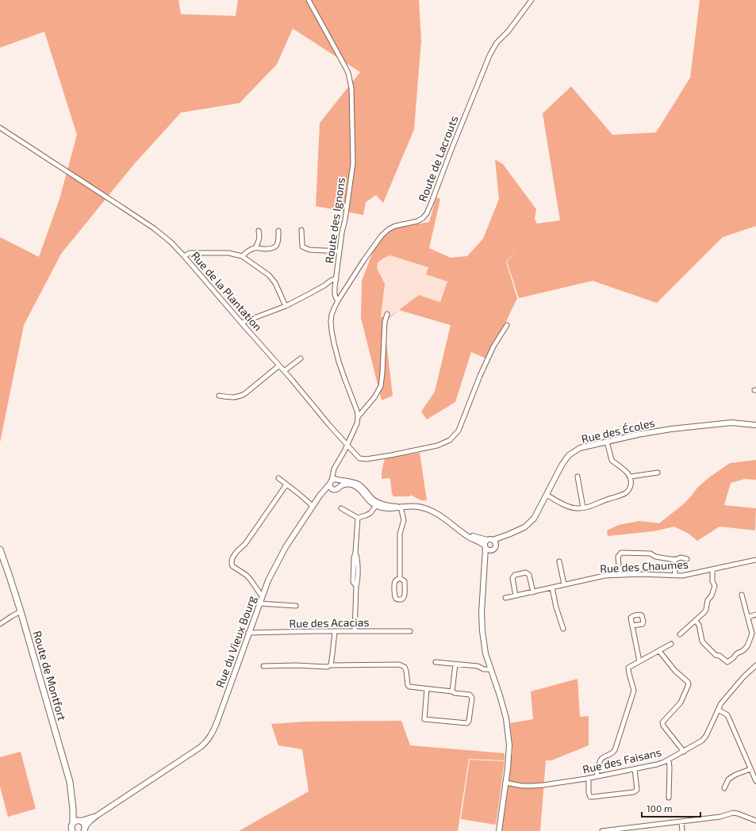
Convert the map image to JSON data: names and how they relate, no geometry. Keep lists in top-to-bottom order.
{
  "streets": {
    "main road": ["Route de Montfort"],
    "street": [
      "Route de Lacrouts",
      "Route des Ignons",
      "Rue de la Plantation",
      "Rue des Écoles",
      "Rue des Chaumes",
      "Rue des Acacias",
      "Rue du Vieux Bourg",
      "Rue des Faisans"
    ]
  },
  "crossings": [
    ["Route de Lacrouts", "Route des Ignons"],
    ["Rue des Acacias", "Rue du Vieux Bourg"]
  ],
  "scale_bar": "100 m"
}
